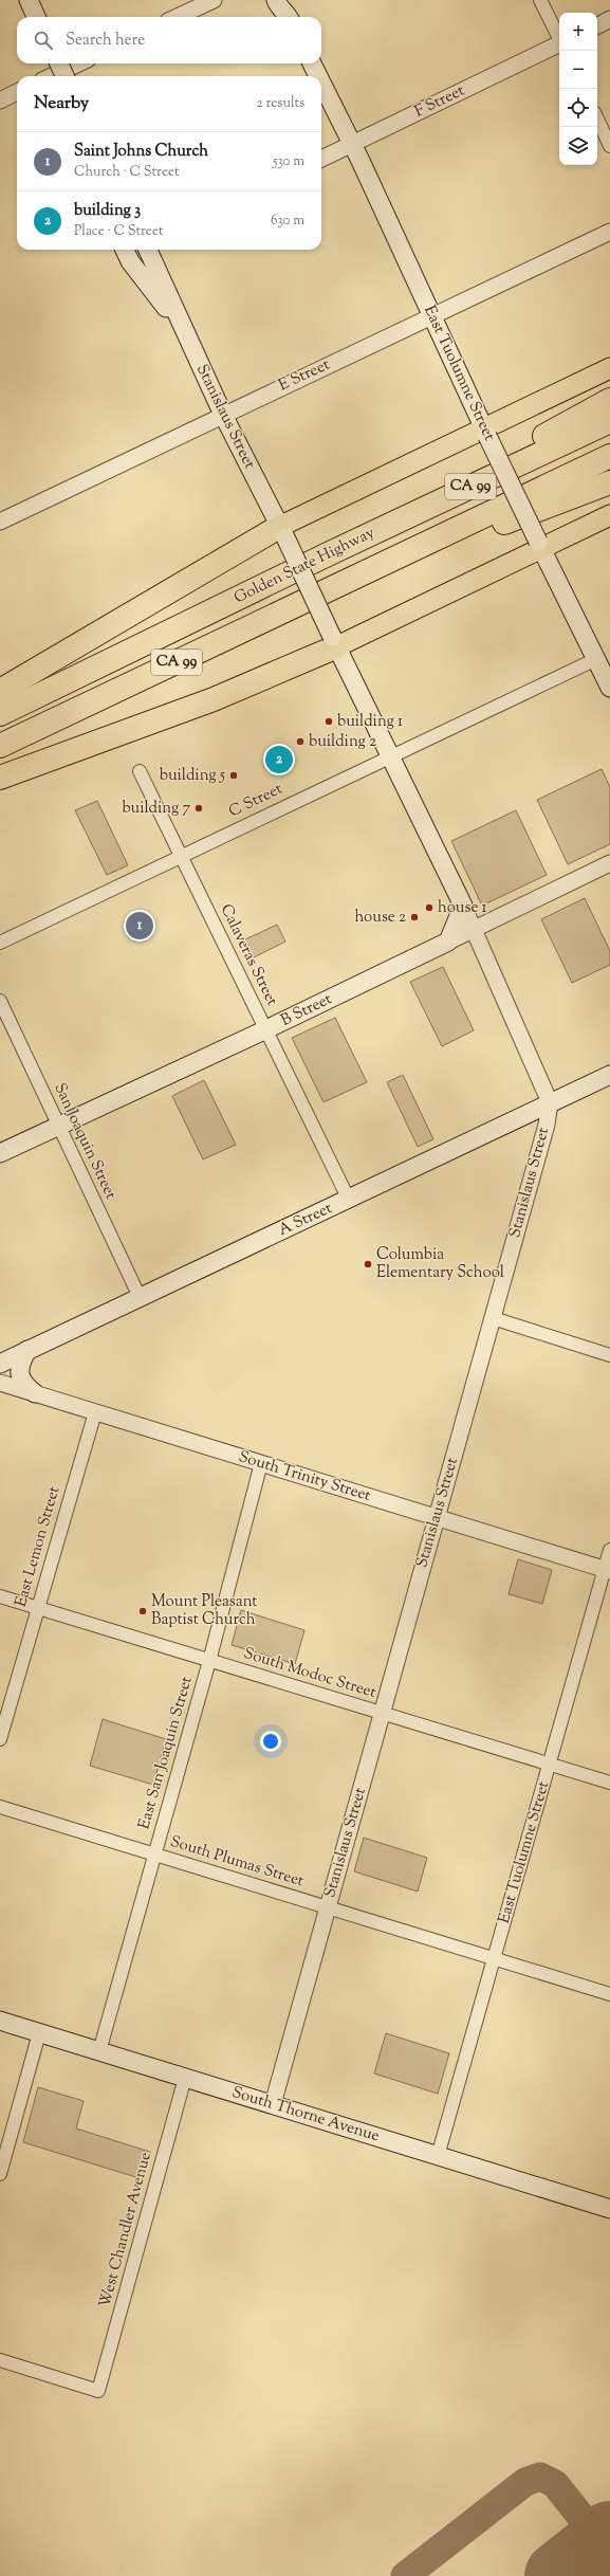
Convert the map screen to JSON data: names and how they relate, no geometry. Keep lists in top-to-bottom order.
{
  "streets": {
    "highway": ["CA 99", "Golden State Highway"],
    "main road": [
      "East Tuolumne Street",
      "Stanislaus Street",
      "B Street",
      "A Street",
      "South Thorne Avenue"
    ],
    "street": [
      "F Street",
      "E Street",
      "C Street",
      "Calaveras Street",
      "San Joaquin Street",
      "South Trinity Street",
      "East Lemon Street",
      "South Modoc Street",
      "East San Joaquin Street",
      "South Plumas Street",
      "West Chandler Avenue"
    ]
  },
  "crossings": [
    ["F Street", "East Tuolumne Street"],
    ["East Tuolumne Street", "E Street"],
    ["East Tuolumne Street", "C Street"],
    ["East Tuolumne Street", "South Trinity Street"],
    ["East Tuolumne Street", "South Modoc Street"],
    ["East Tuolumne Street", "South Plumas Street"],
    ["East Tuolumne Street", "South Thorne Avenue"],
    ["E Street", "Stanislaus Street"],
    ["Stanislaus Street", "C Street"],
    ["Stanislaus Street", "A Street"],
    ["Stanislaus Street", "South Trinity Street"],
    ["Stanislaus Street", "South Modoc Street"],
    ["Stanislaus Street", "South Plumas Street"],
    ["Stanislaus Street", "South Thorne Avenue"],
    ["C Street", "Calaveras Street"],
    ["Calaveras Street", "B Street"],
    ["Calaveras Street", "A Street"],
    ["B Street", "San Joaquin Street"],
    ["San Joaquin Street", "A Street"],
    ["South Trinity Street", "East Lemon Street"],
    ["South Trinity Street", "East San Joaquin Street"],
    ["East Lemon Street", "South Modoc Street"],
    ["South Modoc Street", "East San Joaquin Street"],
    ["East San Joaquin Street", "South Plumas Street"],
    ["East San Joaquin Street", "South Thorne Avenue"],
    ["South Thorne Avenue", "West Chandler Avenue"]
  ],
  "places": [
    "building 1",
    "building 2",
    "building 5",
    "building 7",
    "house 1",
    "house 2",
    "Columbia Elementary School",
    "Mount Pleasant Baptist Church"
  ],
  "page": {
    "map_buttons": ["+", "−"],
    "search": "Search here",
    "heading": ["Nearby", "2 results"],
    "list": [
      {
        "mark": "1",
        "name": "Saint Johns Church",
        "note": "Church · C Street",
        "value": "530 m"
      },
      {
        "mark": "2",
        "name": "building 3",
        "note": "Place · C Street",
        "value": "630 m"
      }
    ],
    "pins": ["2", "1"]
  }
}
